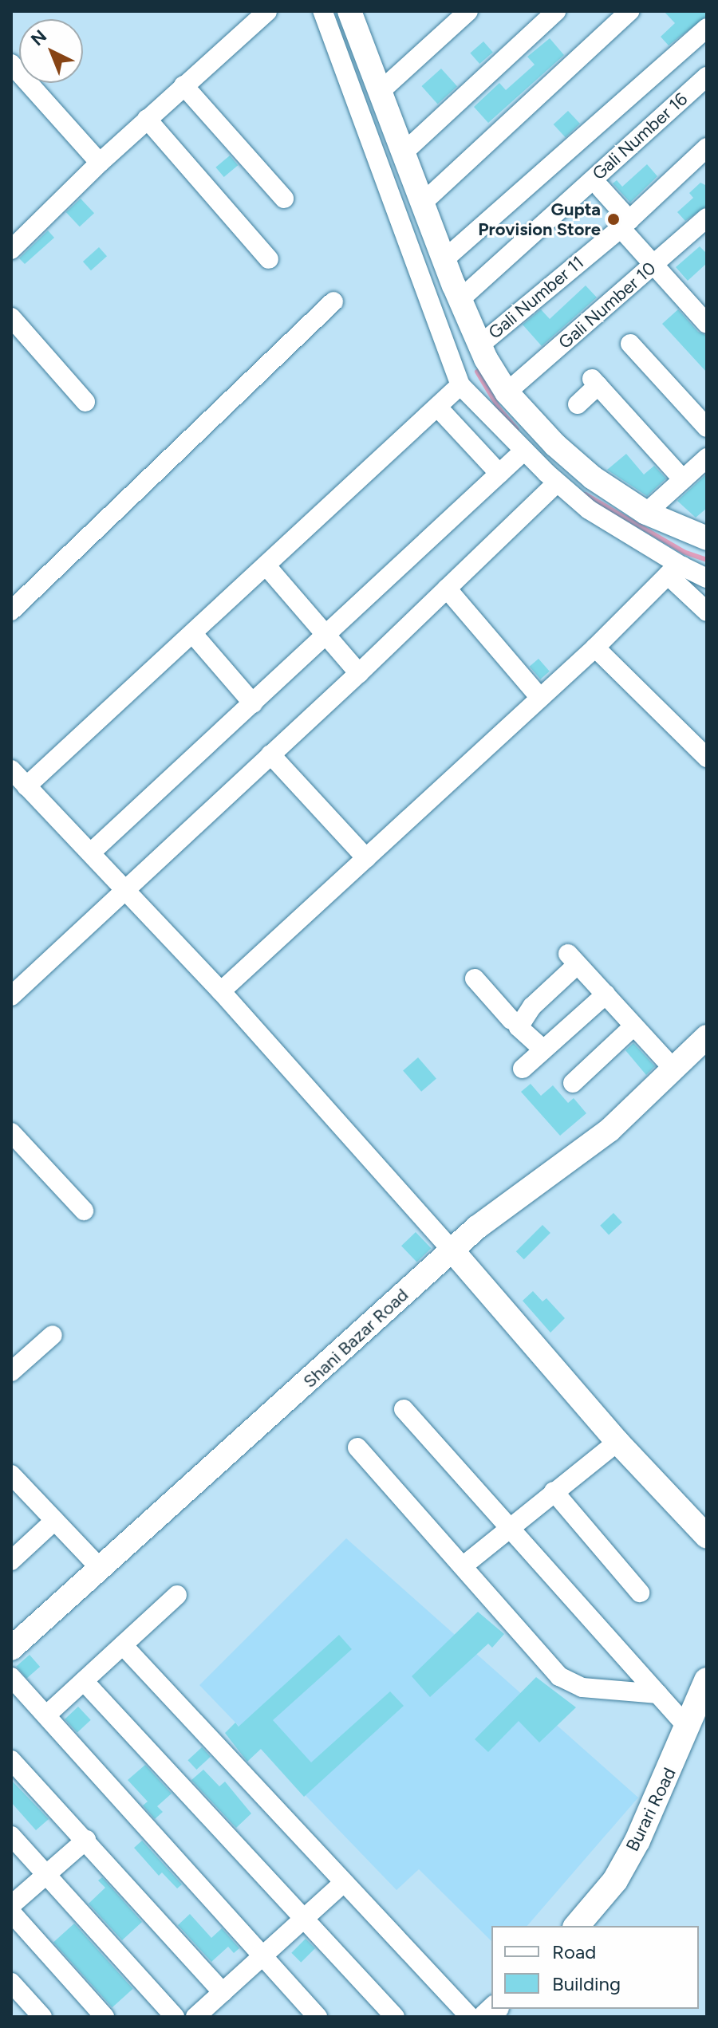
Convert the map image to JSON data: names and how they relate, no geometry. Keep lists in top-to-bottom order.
{
  "streets": {
    "main road": ["Burari Road"],
    "street": [
      "Gali Number 16",
      "Gali Number 11",
      "Gali Number 10",
      "Shani Bazar Road"
    ]
  },
  "places": ["Gupta Provision Store"],
  "legend": ["Road", "Building"],
  "north": "top left"
}
